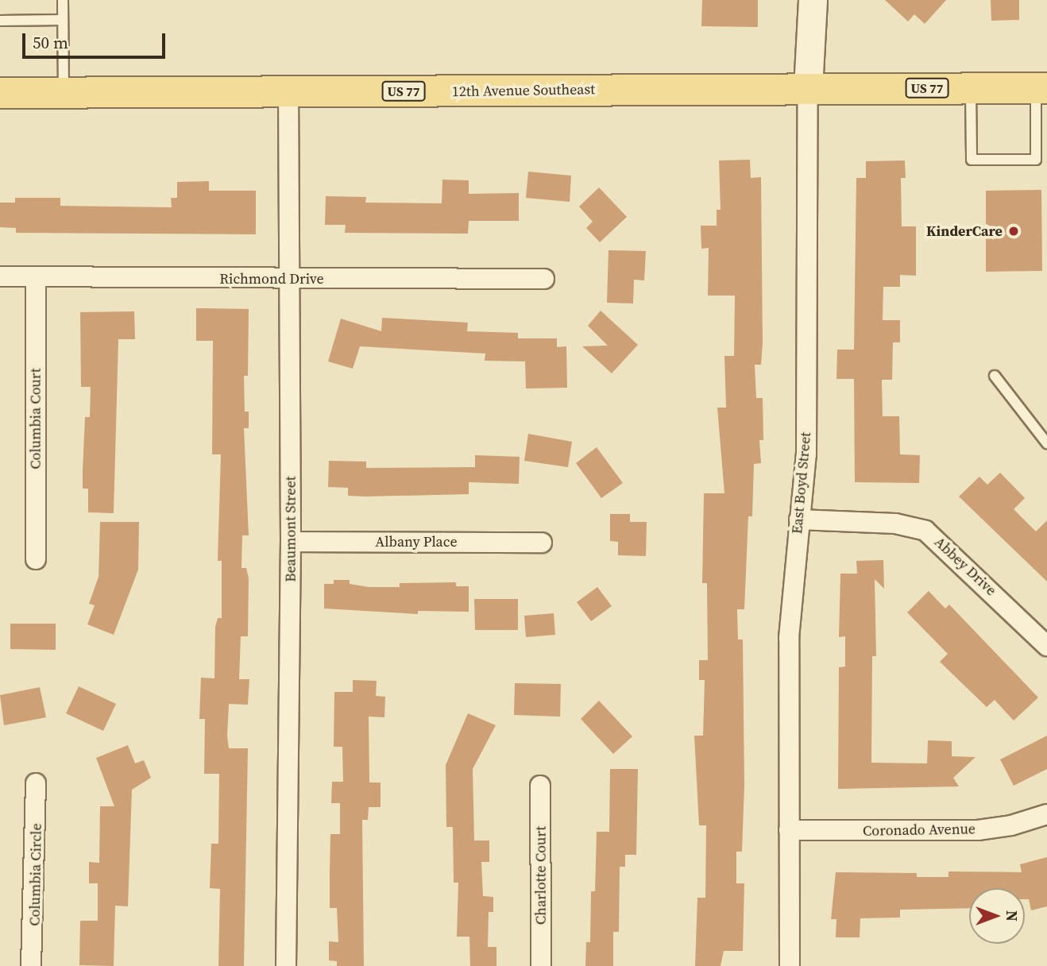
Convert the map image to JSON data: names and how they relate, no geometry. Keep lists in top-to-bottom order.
{
  "streets": {
    "main road": ["US 77", "12th Avenue Southeast"],
    "street": [
      "Richmond Drive",
      "Columbia Court",
      "East Boyd Street",
      "Beaumont Street",
      "Albany Place",
      "Abbey Drive",
      "Coronado Avenue",
      "Columbia Circle",
      "Charlotte Court"
    ]
  },
  "crossings": [
    ["12th Avenue Southeast", "East Boyd Street"],
    ["12th Avenue Southeast", "Beaumont Street"],
    ["Richmond Drive", "Columbia Court"],
    ["Richmond Drive", "Beaumont Street"],
    ["East Boyd Street", "Abbey Drive"],
    ["East Boyd Street", "Coronado Avenue"],
    ["Beaumont Street", "Albany Place"]
  ],
  "places": ["KinderCare"],
  "scale_bar": "50 m",
  "north": "right"
}
